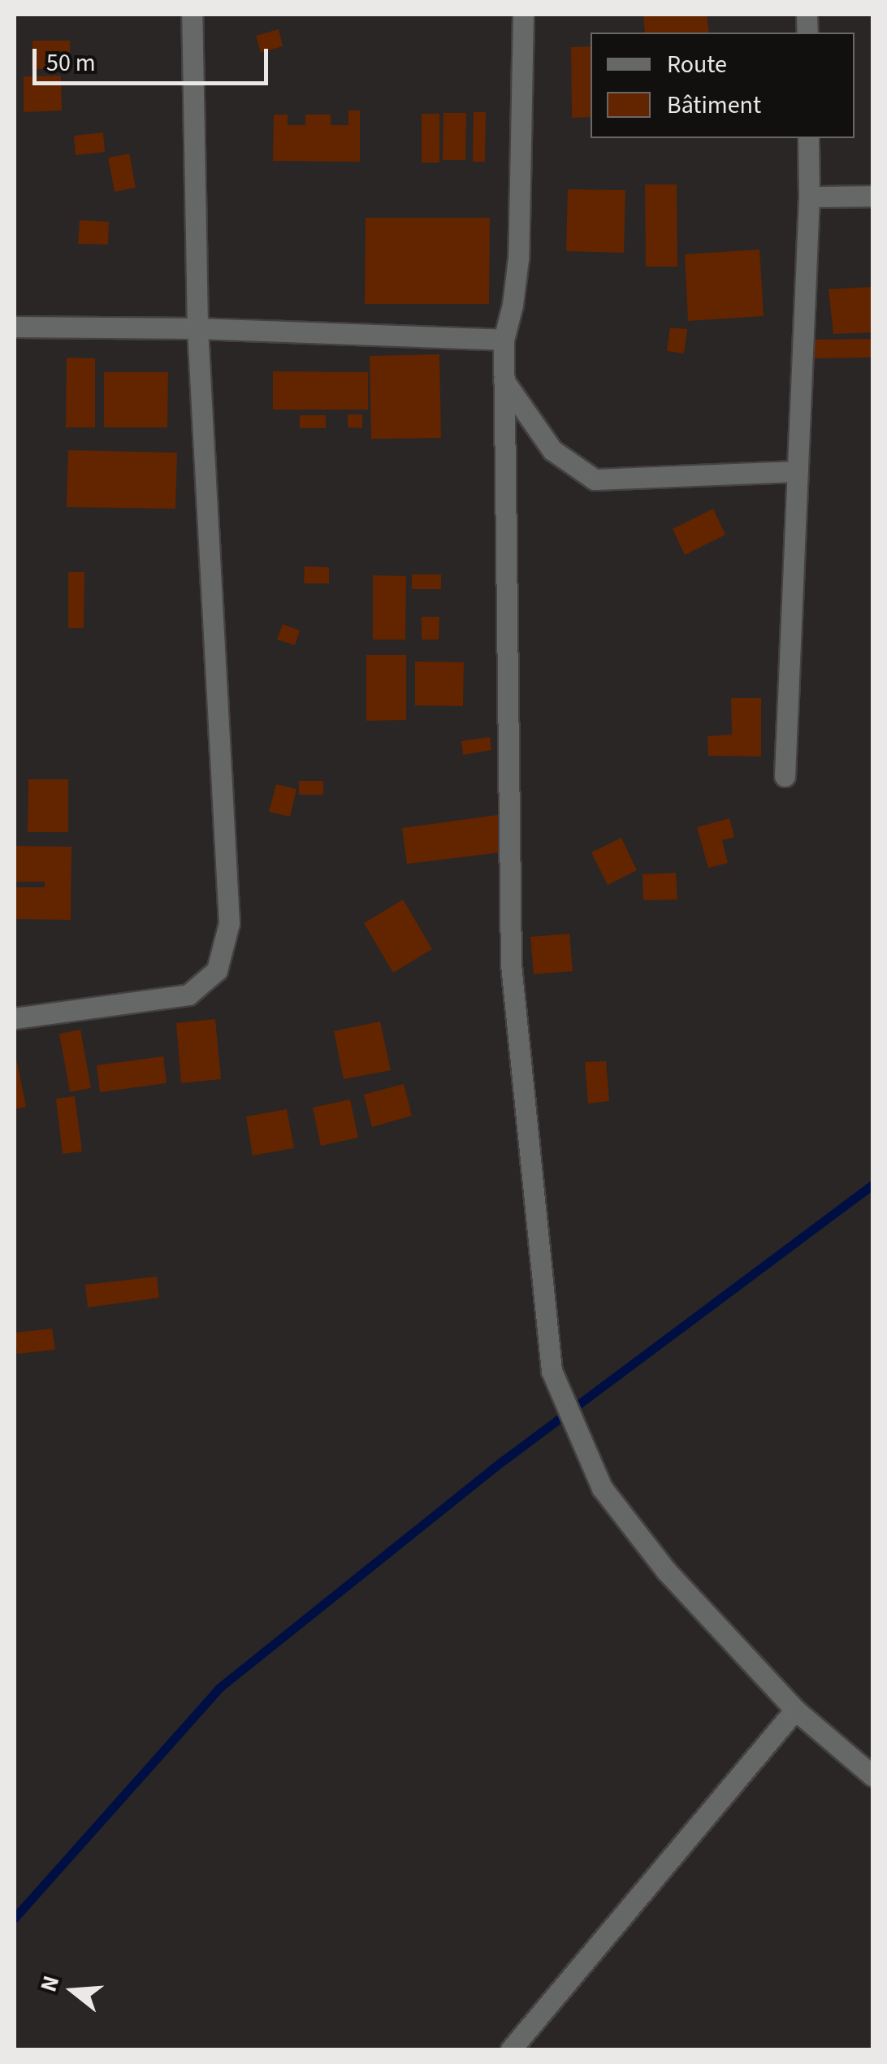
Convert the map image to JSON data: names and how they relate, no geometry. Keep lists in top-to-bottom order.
{
  "legend": ["Route", "Bâtiment"],
  "scale_bar": "50 m",
  "north": "left"
}
